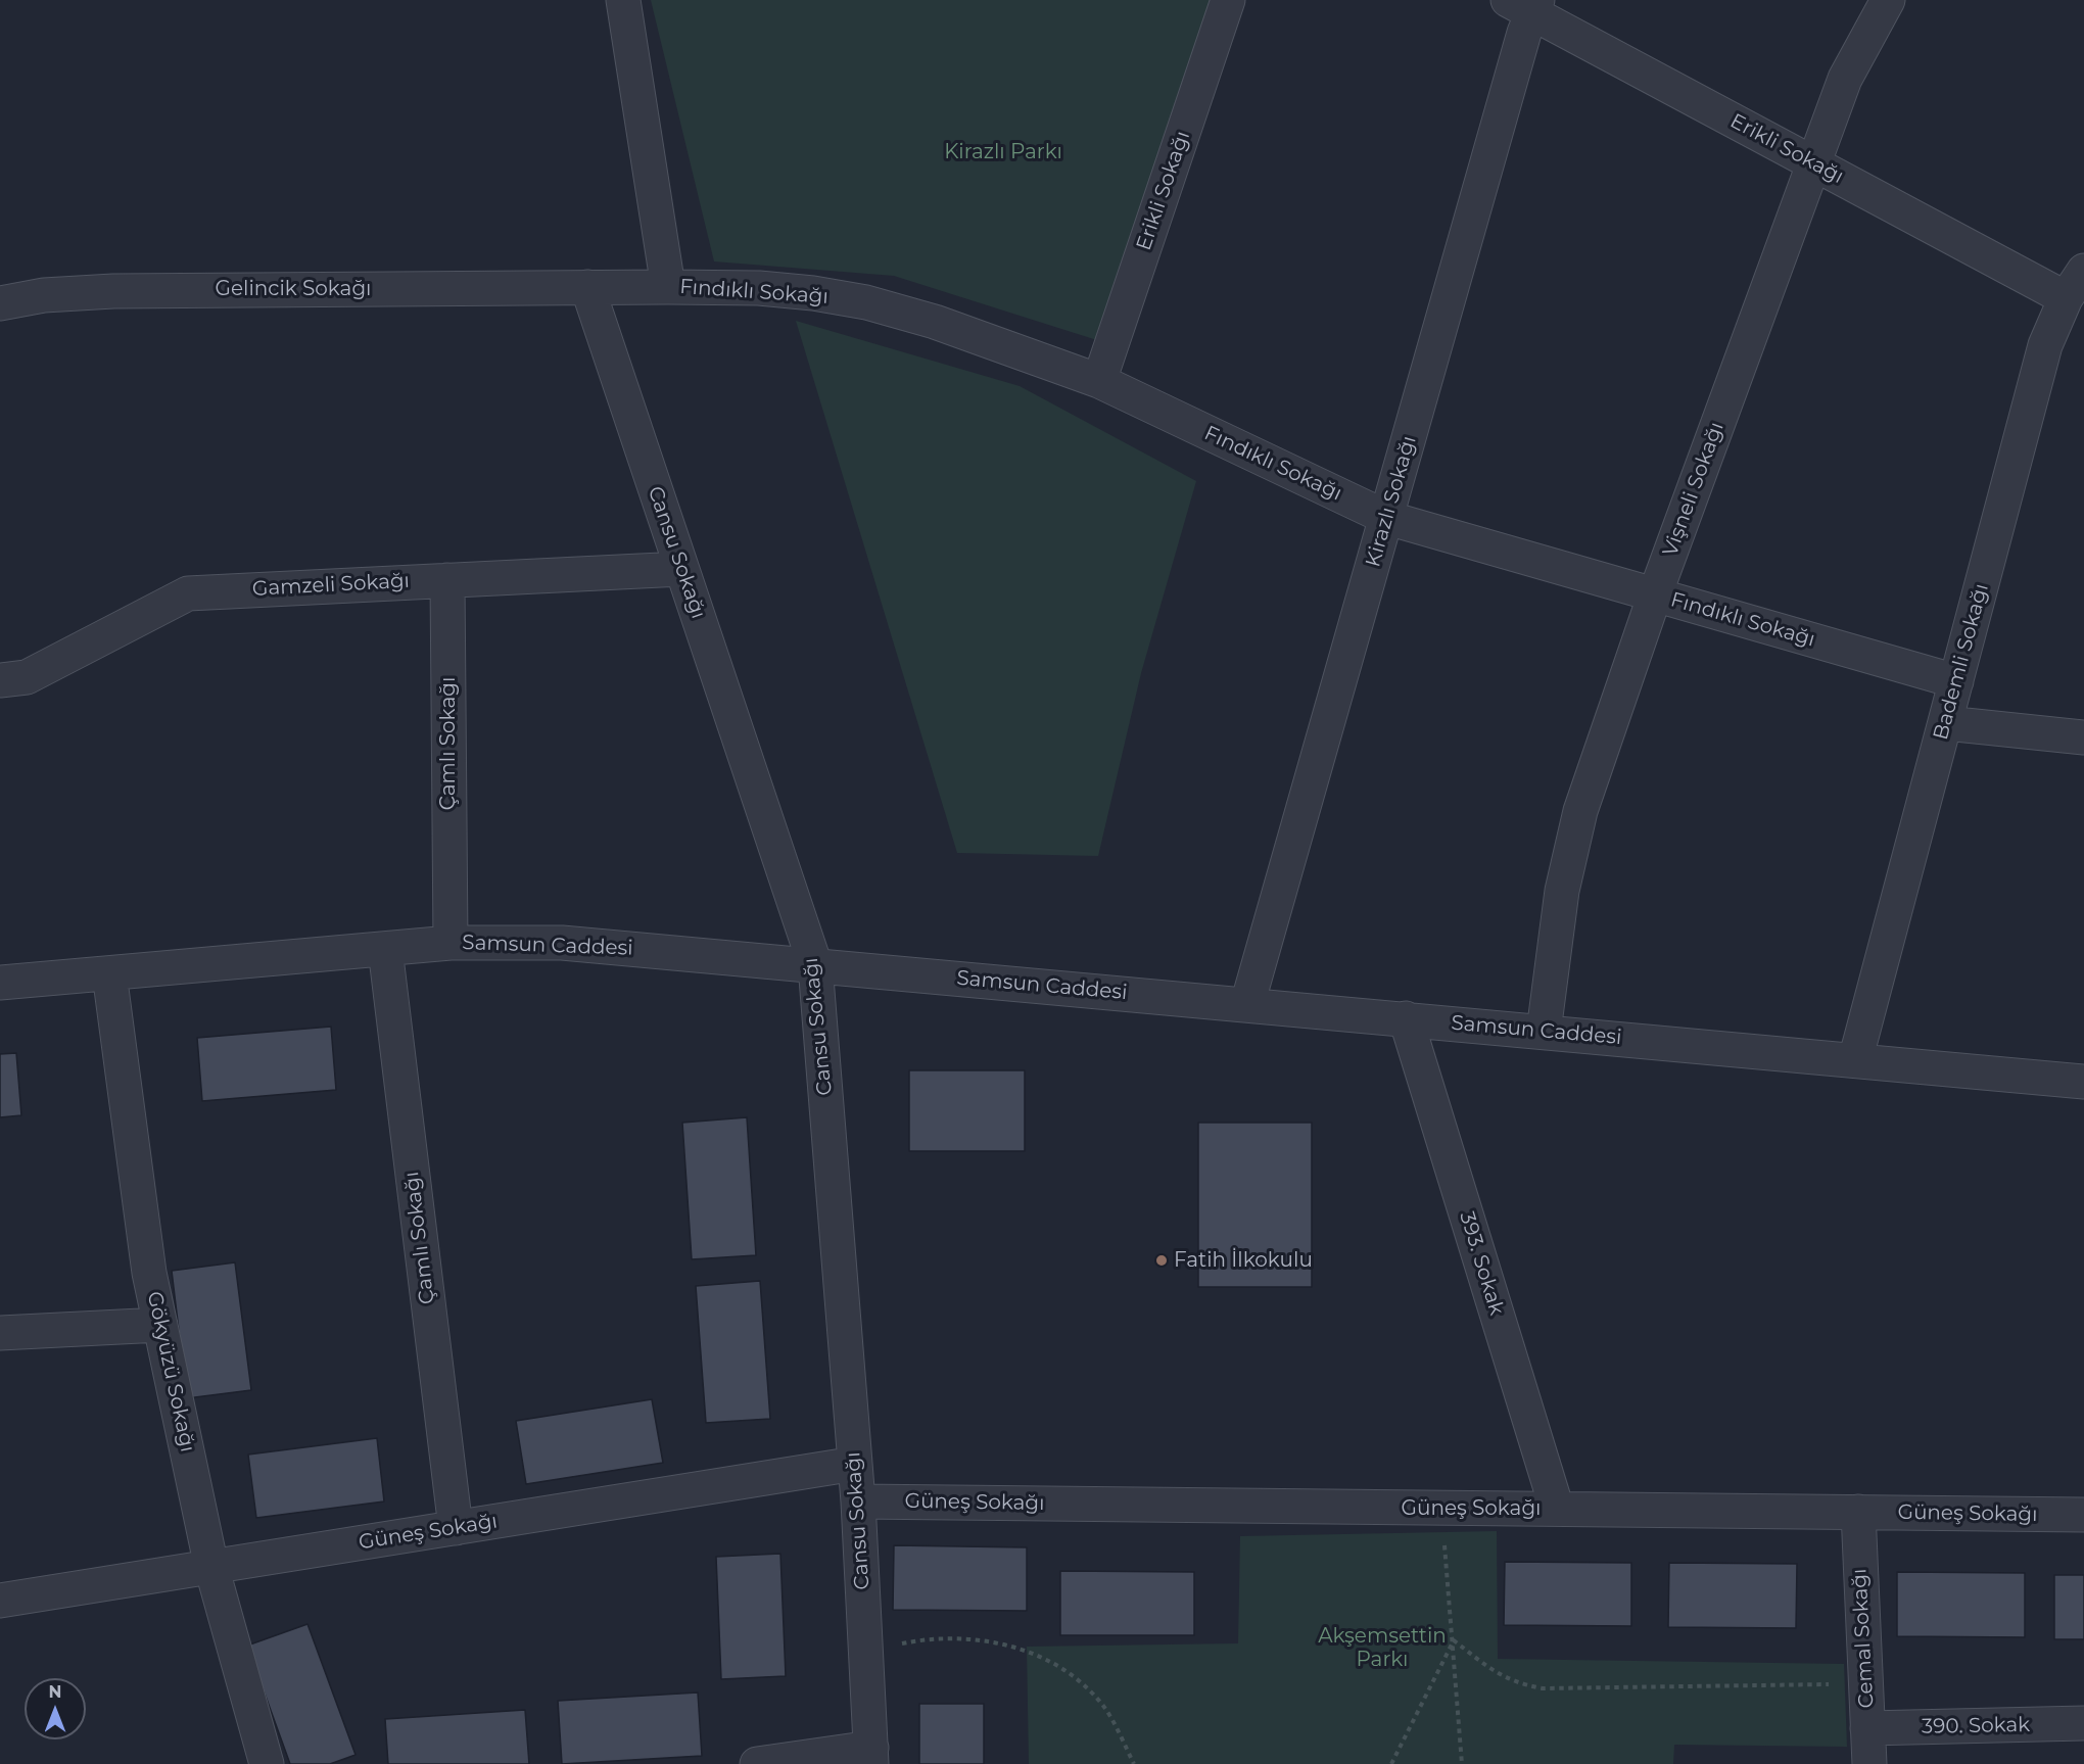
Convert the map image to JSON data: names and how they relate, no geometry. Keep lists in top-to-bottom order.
{
  "streets": {
    "street": [
      "Erikli Sokağı",
      "Gelincik Sokağı",
      "Fındıklı Sokağı",
      "Vişneli Sokağı",
      "Kirazlı Sokağı",
      "Cansu Sokağı",
      "Gamzeli Sokağı",
      "Bademli Sokağı",
      "Çamlı Sokağı",
      "Samsun Caddesi",
      "393. Sokak",
      "Gökyüzü Sokağı",
      "Güneş Sokağı",
      "Cemal Sokağı",
      "390. Sokak"
    ]
  },
  "crossings": [
    ["Erikli Sokağı", "Fındıklı Sokağı"],
    ["Erikli Sokağı", "Vişneli Sokağı"],
    ["Erikli Sokağı", "Kirazlı Sokağı"],
    ["Erikli Sokağı", "Bademli Sokağı"],
    ["Gelincik Sokağı", "Fındıklı Sokağı"],
    ["Gelincik Sokağı", "Cansu Sokağı"],
    ["Fındıklı Sokağı", "Vişneli Sokağı"],
    ["Fındıklı Sokağı", "Kirazlı Sokağı"],
    ["Fındıklı Sokağı", "Cansu Sokağı"],
    ["Fındıklı Sokağı", "Bademli Sokağı"],
    ["Vişneli Sokağı", "Samsun Caddesi"],
    ["Kirazlı Sokağı", "Samsun Caddesi"],
    ["Cansu Sokağı", "Gamzeli Sokağı"],
    ["Cansu Sokağı", "Samsun Caddesi"],
    ["Cansu Sokağı", "Güneş Sokağı"],
    ["Gamzeli Sokağı", "Çamlı Sokağı"],
    ["Bademli Sokağı", "Samsun Caddesi"],
    ["Çamlı Sokağı", "Samsun Caddesi"],
    ["Çamlı Sokağı", "Güneş Sokağı"],
    ["Samsun Caddesi", "393. Sokak"],
    ["Samsun Caddesi", "Gökyüzü Sokağı"],
    ["393. Sokak", "Güneş Sokağı"],
    ["Gökyüzü Sokağı", "Güneş Sokağı"],
    ["Güneş Sokağı", "Cemal Sokağı"],
    ["Cemal Sokağı", "390. Sokak"]
  ],
  "parks": ["Kirazlı Parkı", "Akşemsettin Parkı"],
  "places": ["Fatih İlkokulu"],
  "north": "top"
}
